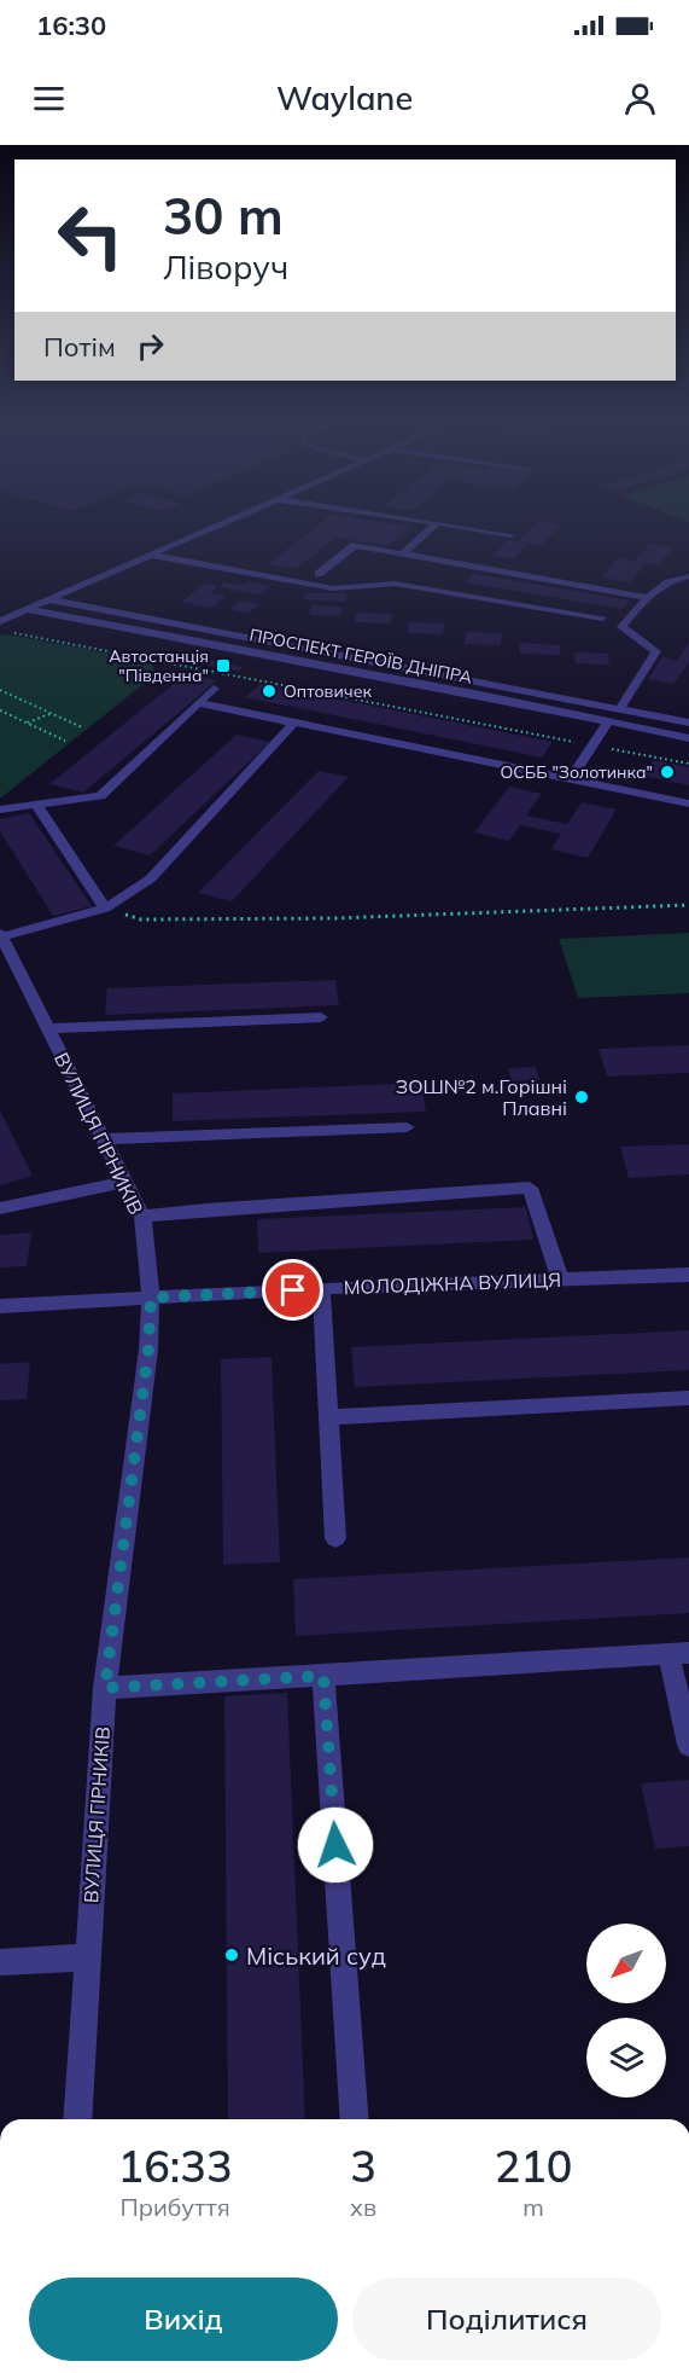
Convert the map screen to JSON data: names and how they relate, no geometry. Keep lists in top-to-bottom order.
{
  "streets": {
    "street": ["ПРОСПЕКТ ГЕРОЇВ ДНІПРА", "ВУЛИЦЯ ГІРНИКІВ", "МОЛОДІЖНА ВУЛИЦЯ"]
  },
  "crossings": [
    ["ВУЛИЦЯ ГІРНИКІВ", "МОЛОДІЖНА ВУЛИЦЯ"]
  ],
  "places": {
    "transit": ["Автостанція \"Південна\""],
    "other": [
      "Оптовичек",
      "ОСББ \"Золотинка\"",
      "ЗОШ№2 м.Горішні Плавні",
      "Міський суд"
    ]
  },
  "north": "bottom left",
  "page": {
    "status": "16:30",
    "header": "Waylane",
    "turn": ["30 m", "Ліворуч"],
    "then": "Потім",
    "eta": [
      "16:33",
      "Прибуття",
      "3",
      "хв",
      "210",
      "m"
    ],
    "buttons": ["Вихід", "Поділитися"]
  }
}
